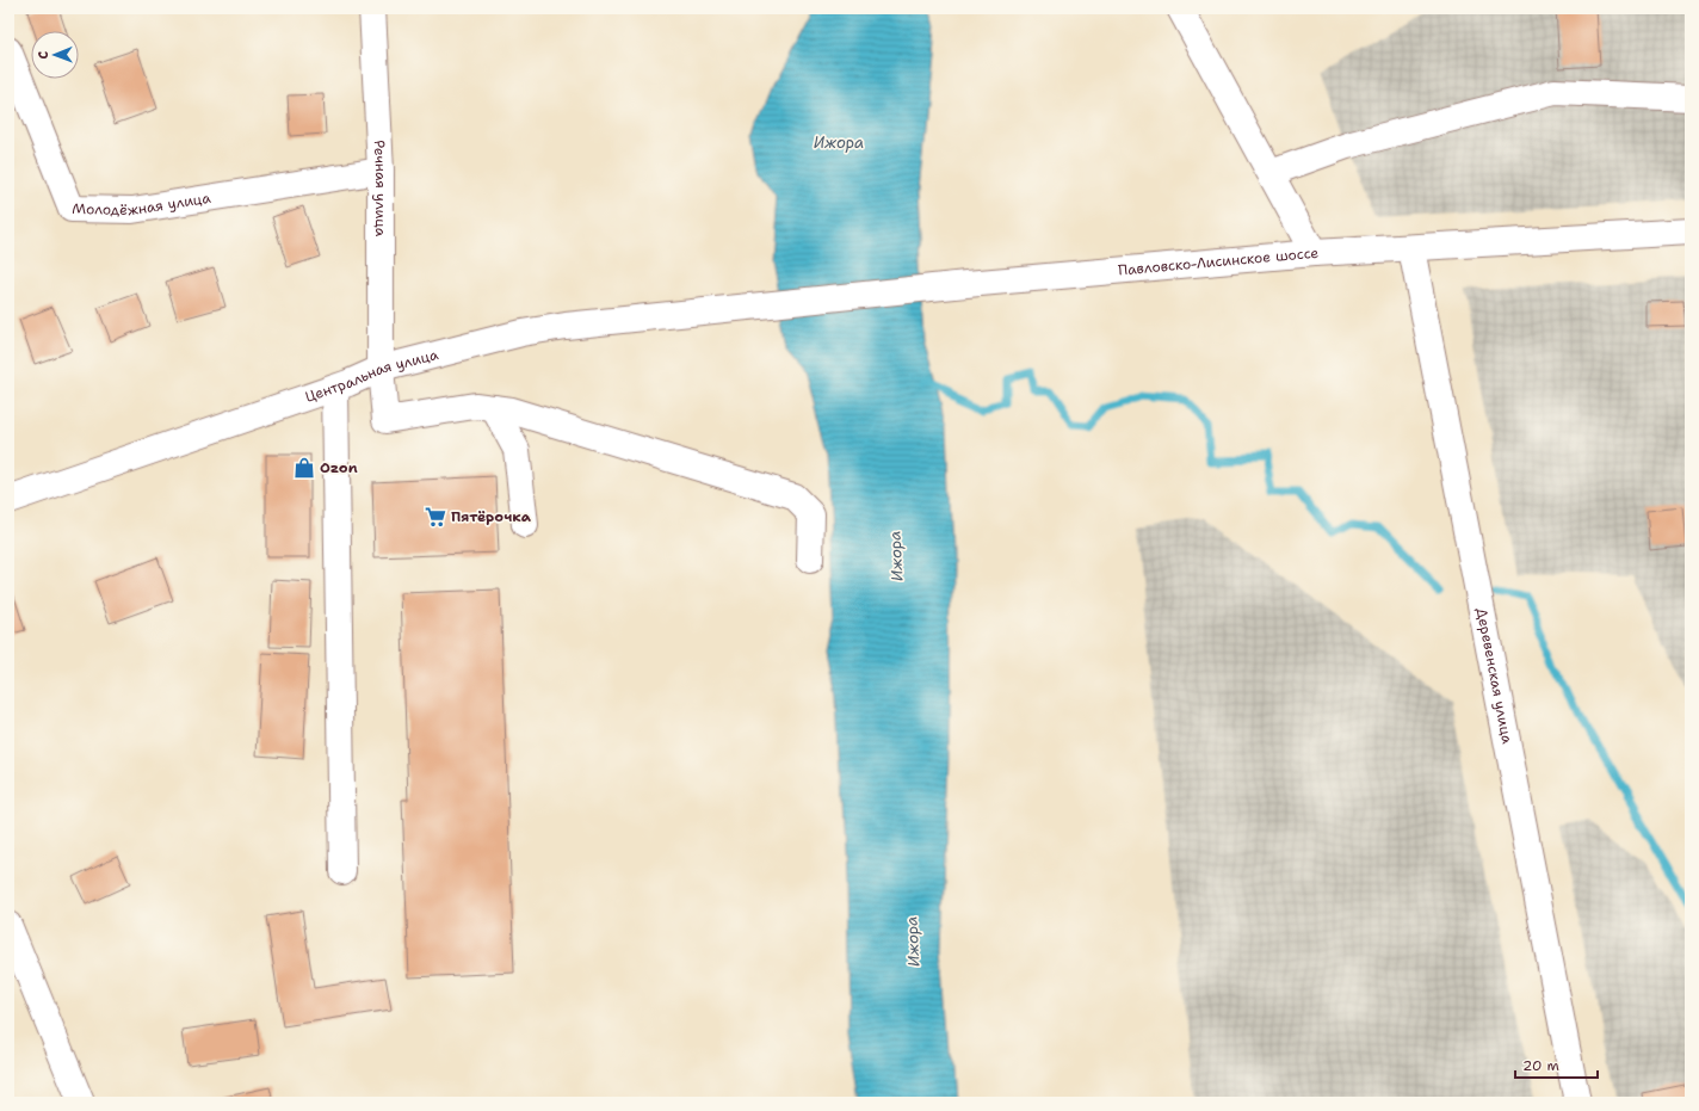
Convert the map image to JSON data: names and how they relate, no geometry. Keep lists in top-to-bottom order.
{
  "streets": {
    "street": [
      "Речная улица",
      "Молодёжная улица",
      "Павловско-Лисинское шоссе",
      "Центральная улица",
      "Деревенская улица"
    ]
  },
  "crossings": [
    ["Речная улица", "Молодёжная улица"],
    ["Речная улица", "Центральная улица"],
    ["Павловско-Лисинское шоссе", "Центральная улица"],
    ["Павловско-Лисинское шоссе", "Деревенская улица"]
  ],
  "water": ["Ижора"],
  "places": {
    "shop": ["Ozon"],
    "supermarket": ["Пятёрочка"]
  },
  "scale_bar": "20 m",
  "north": "left"
}
